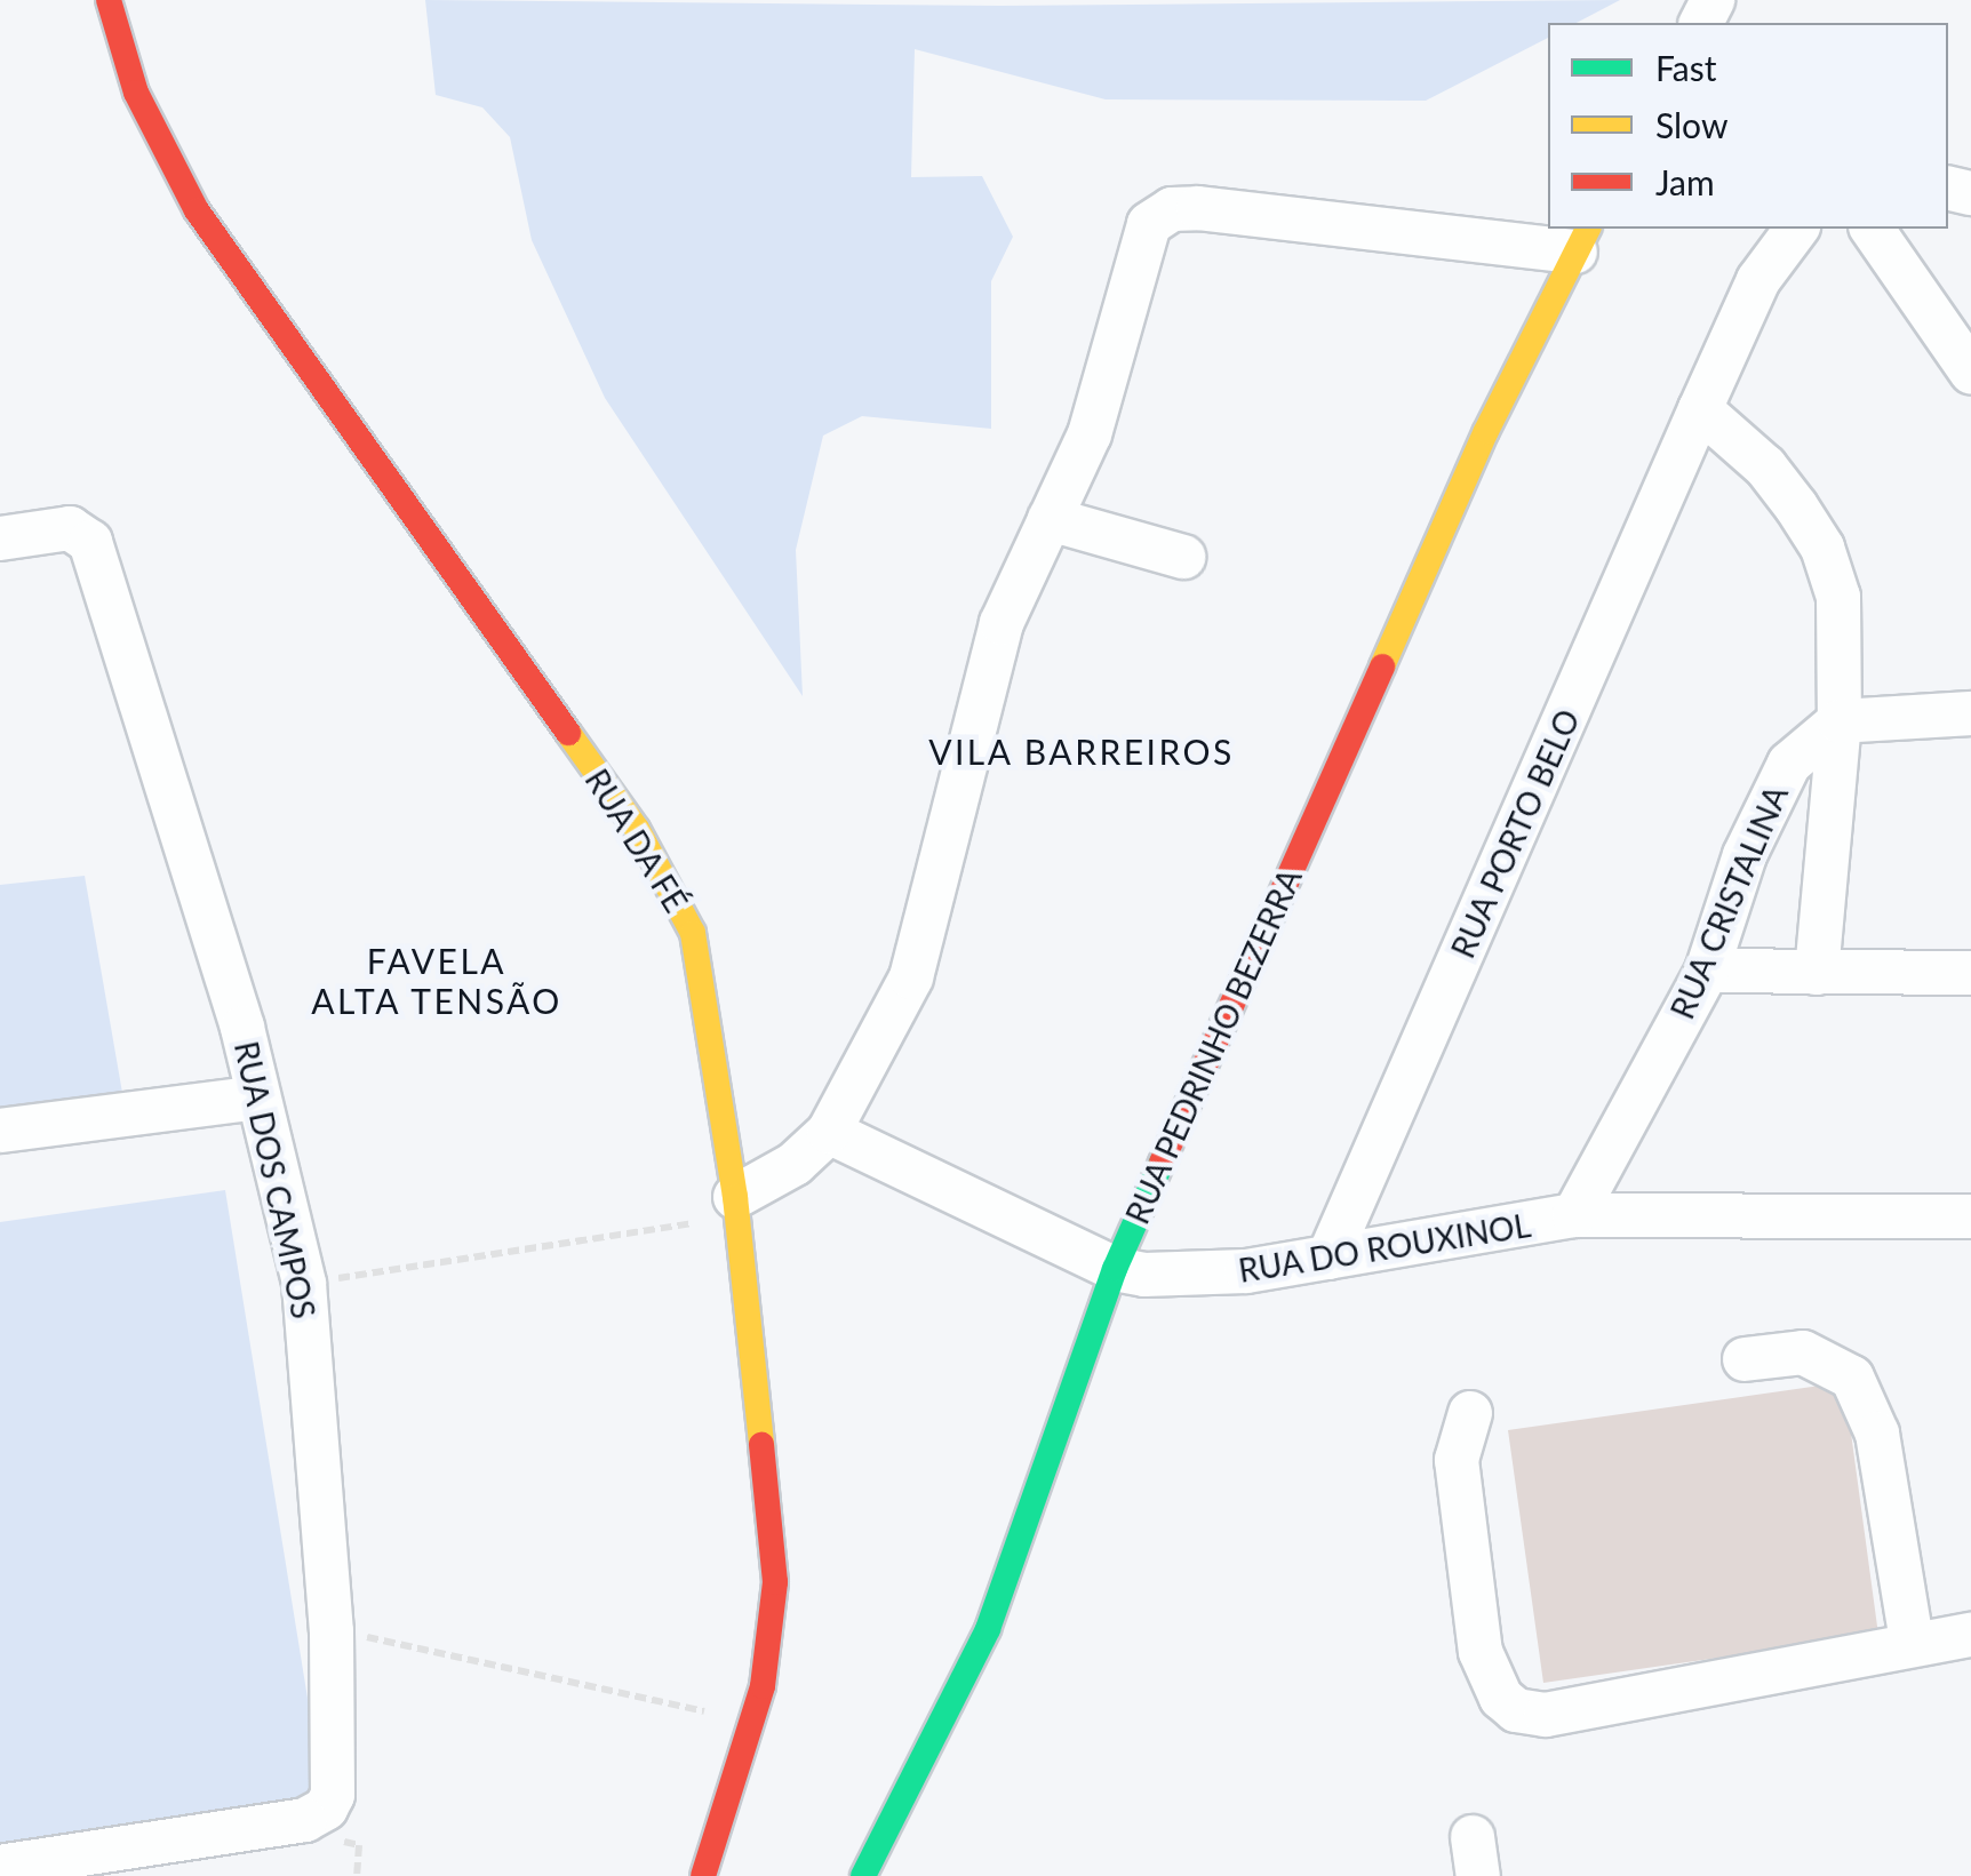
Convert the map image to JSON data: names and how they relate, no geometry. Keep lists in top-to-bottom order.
{
  "streets": {
    "street": [
      "RUA PORTO BELO",
      "RUA DA FÉ",
      "RUA CRISTALINA",
      "RUA PEDRINHO BEZERRA",
      "RUA DOS CAMPOS",
      "RUA DO ROUXINOL"
    ]
  },
  "crossings": [
    ["RUA PORTO BELO", "RUA DO ROUXINOL"],
    ["RUA CRISTALINA", "RUA DO ROUXINOL"],
    ["RUA PEDRINHO BEZERRA", "RUA DO ROUXINOL"]
  ],
  "districts": ["VILA BARREIROS", "FAVELA ALTA TENSÃO"],
  "legend": ["Fast", "Slow", "Jam"]
}
